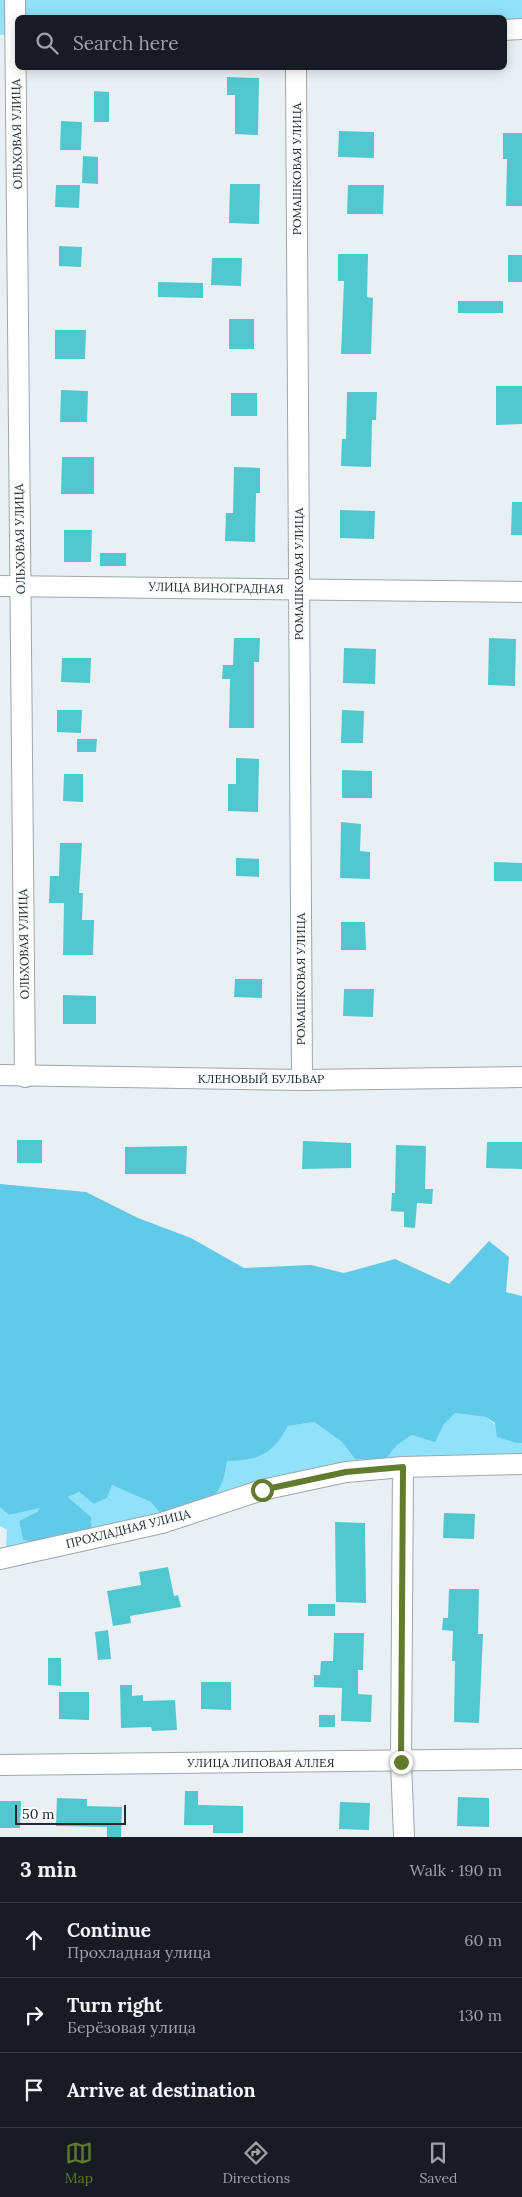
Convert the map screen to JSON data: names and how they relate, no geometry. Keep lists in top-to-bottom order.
{
  "streets": {
    "street": [
      "ОЛЬХОВАЯ УЛИЦА",
      "РОМАШКОВАЯ УЛИЦА",
      "УЛИЦА ВИНОГРАДНАЯ",
      "КЛЕНОВЫЙ БУЛЬВАР",
      "ПРОХЛАДНАЯ УЛИЦА",
      "УЛИЦА ЛИПОВАЯ АЛЛЕЯ"
    ]
  },
  "crossings": [
    ["ОЛЬХОВАЯ УЛИЦА", "УЛИЦА ВИНОГРАДНАЯ"],
    ["ОЛЬХОВАЯ УЛИЦА", "КЛЕНОВЫЙ БУЛЬВАР"],
    ["РОМАШКОВАЯ УЛИЦА", "УЛИЦА ВИНОГРАДНАЯ"],
    ["РОМАШКОВАЯ УЛИЦА", "КЛЕНОВЫЙ БУЛЬВАР"]
  ],
  "scale_bar": "50 m",
  "page": {
    "search": "Search here",
    "scale": "50 m",
    "heading": ["3 min", "Walk · 190 m"],
    "list": [
      ["Continue", "Прохладная улица", "60 m"],
      ["Turn right", "Берёзовая улица", "130 m"],
      "Arrive at destination"
    ],
    "nav": ["Map", "Directions", "Saved"]
  }
}
